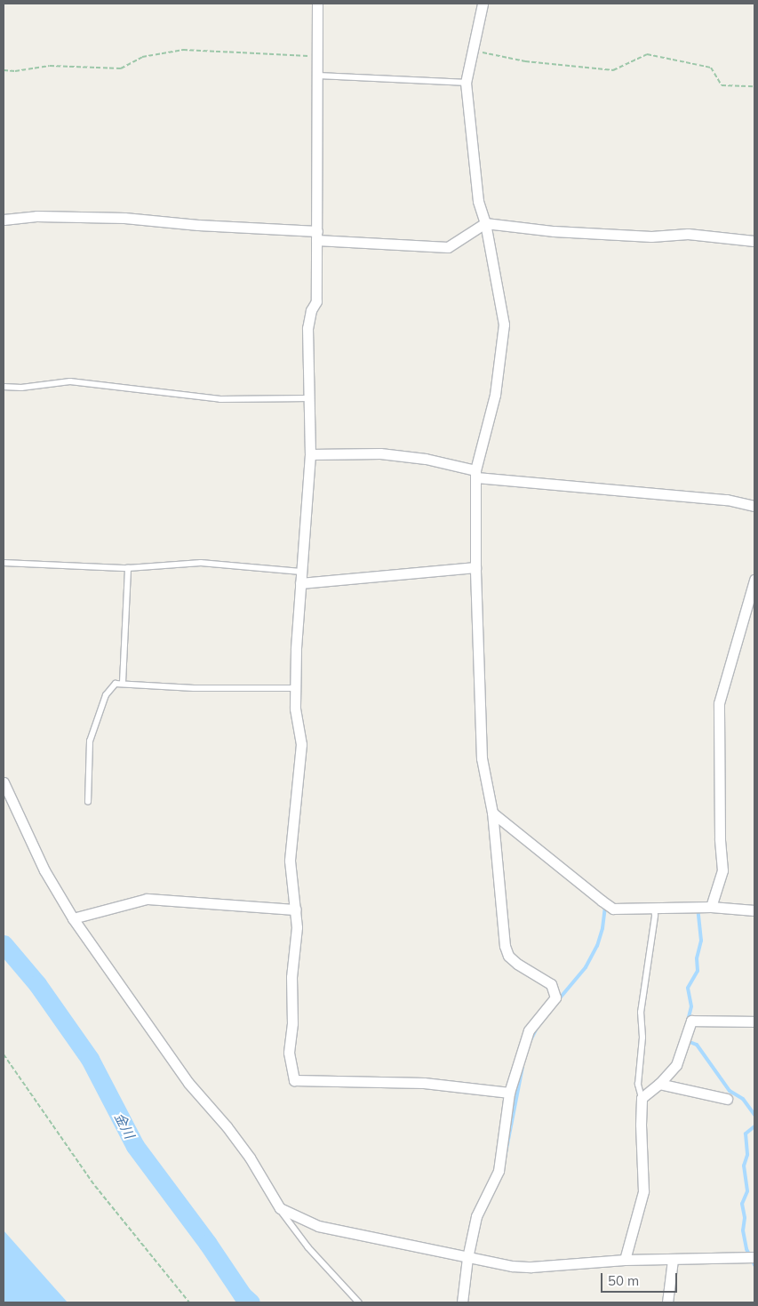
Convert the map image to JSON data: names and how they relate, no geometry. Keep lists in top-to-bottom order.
{
  "water": ["金川"],
  "scale_bar": "50 m"
}
